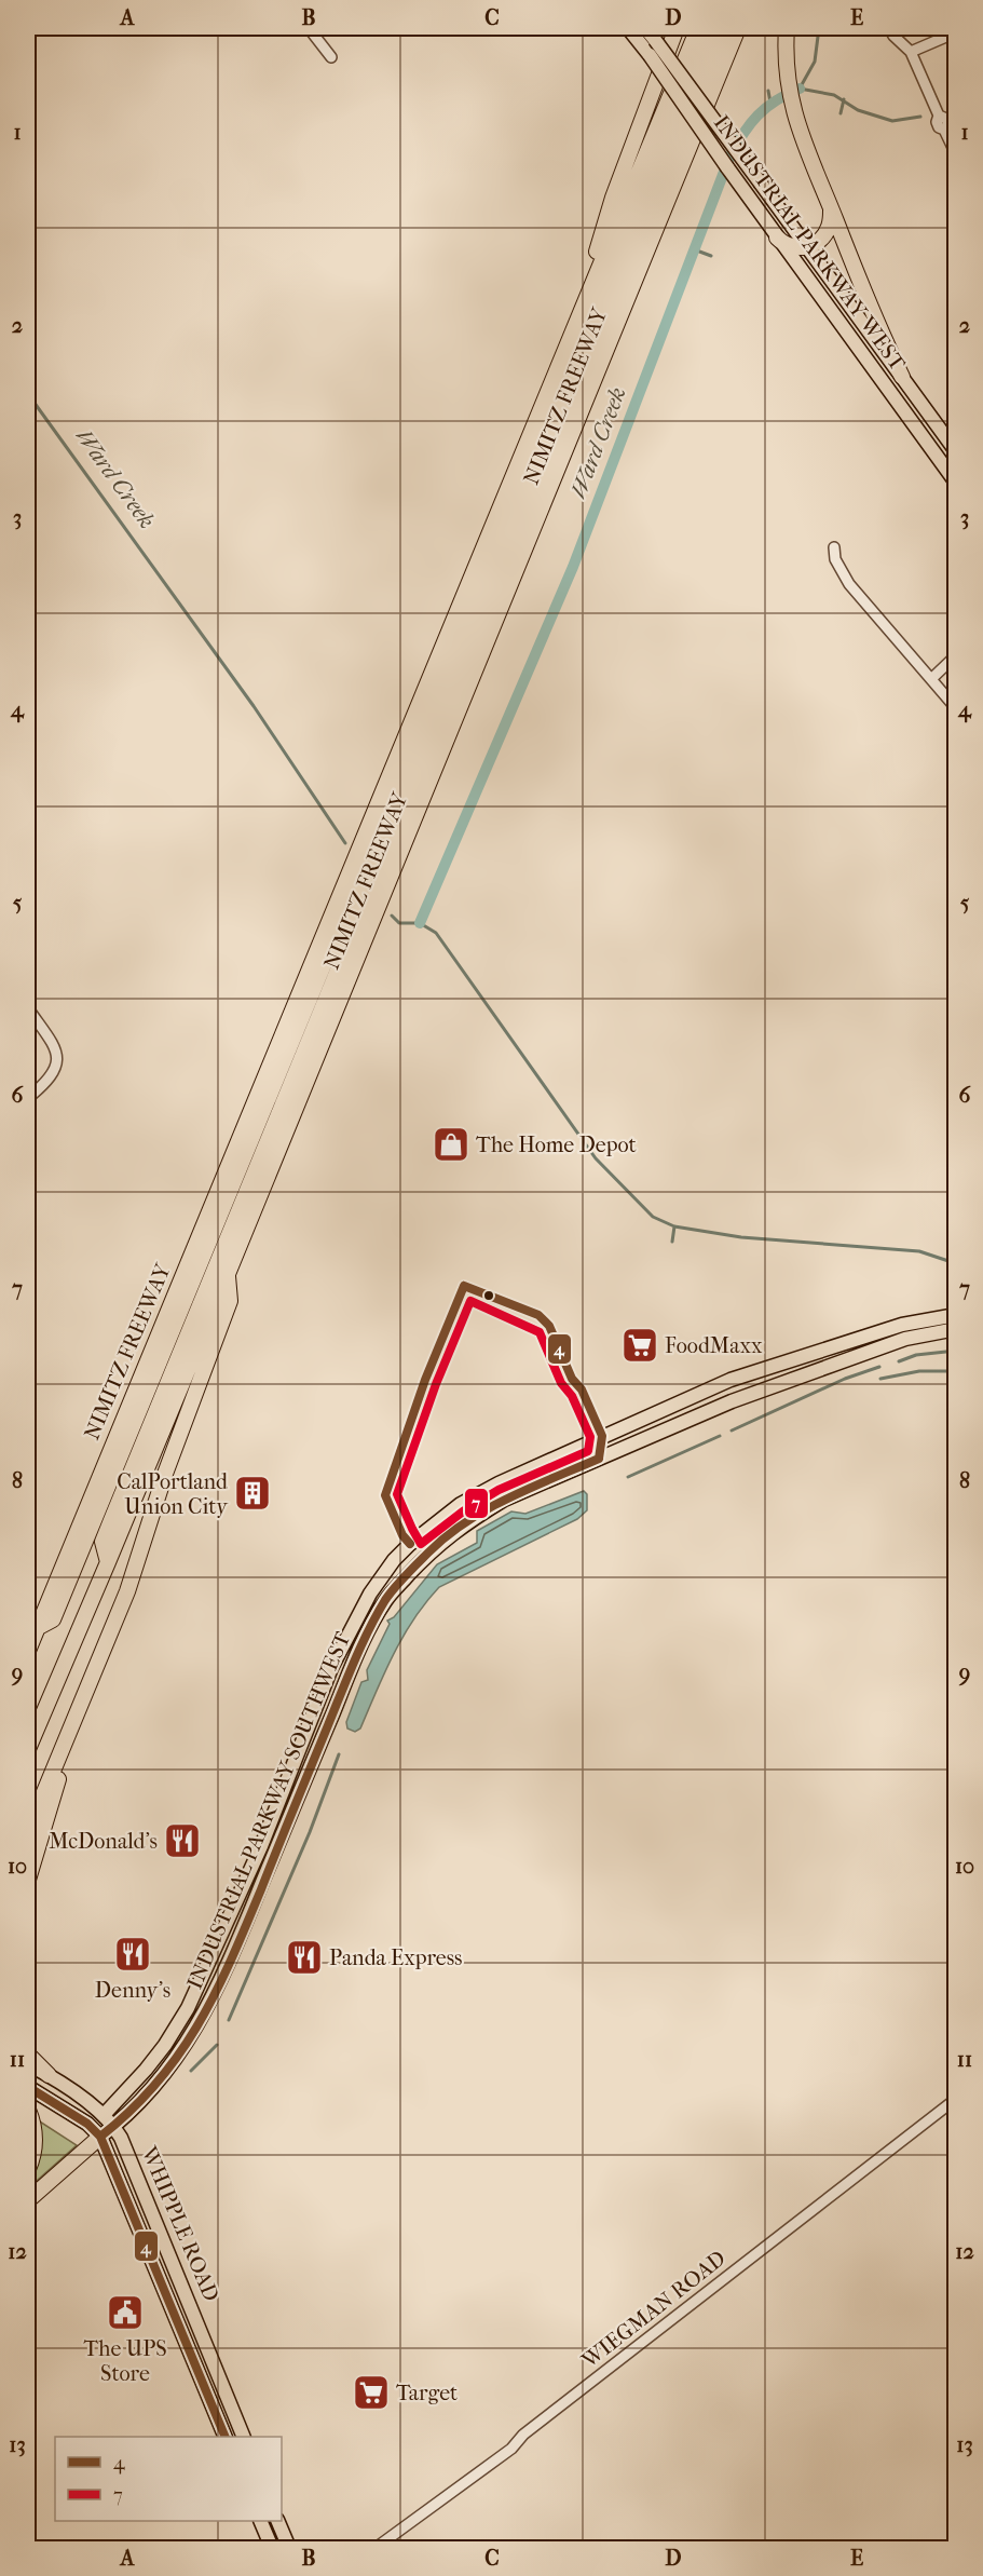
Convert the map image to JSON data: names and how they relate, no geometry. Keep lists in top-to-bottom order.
{
  "streets": {
    "highway": ["NIMITZ FREEWAY"],
    "main road": ["INDUSTRIAL PARKWAY WEST", "INDUSTRIAL PARKWAY SOUTHWEST", "WHIPPLE ROAD"],
    "street": ["WIEGMAN ROAD"]
  },
  "crossings": [
    ["INDUSTRIAL PARKWAY SOUTHWEST", "WHIPPLE ROAD"]
  ],
  "water": ["Ward Creek"],
  "places": {
    "shop": ["The Home Depot"],
    "supermarket": ["FoodMaxx", "Target"],
    "building": ["CalPortland Union City"],
    "restaurant": ["McDonald's", "Denny's", "Panda Express"],
    "public building": ["The UPS Store"]
  },
  "lines": ["transit line 4", "transit line 7"],
  "legend": ["4", "7"],
  "grid": {
    "columns": [
      "A",
      "B",
      "C",
      "D",
      "E"
    ],
    "rows": [
      "1",
      "2",
      "3",
      "4",
      "5",
      "6",
      "7",
      "8",
      "9",
      "10",
      "11",
      "12",
      "13"
    ]
  }
}
